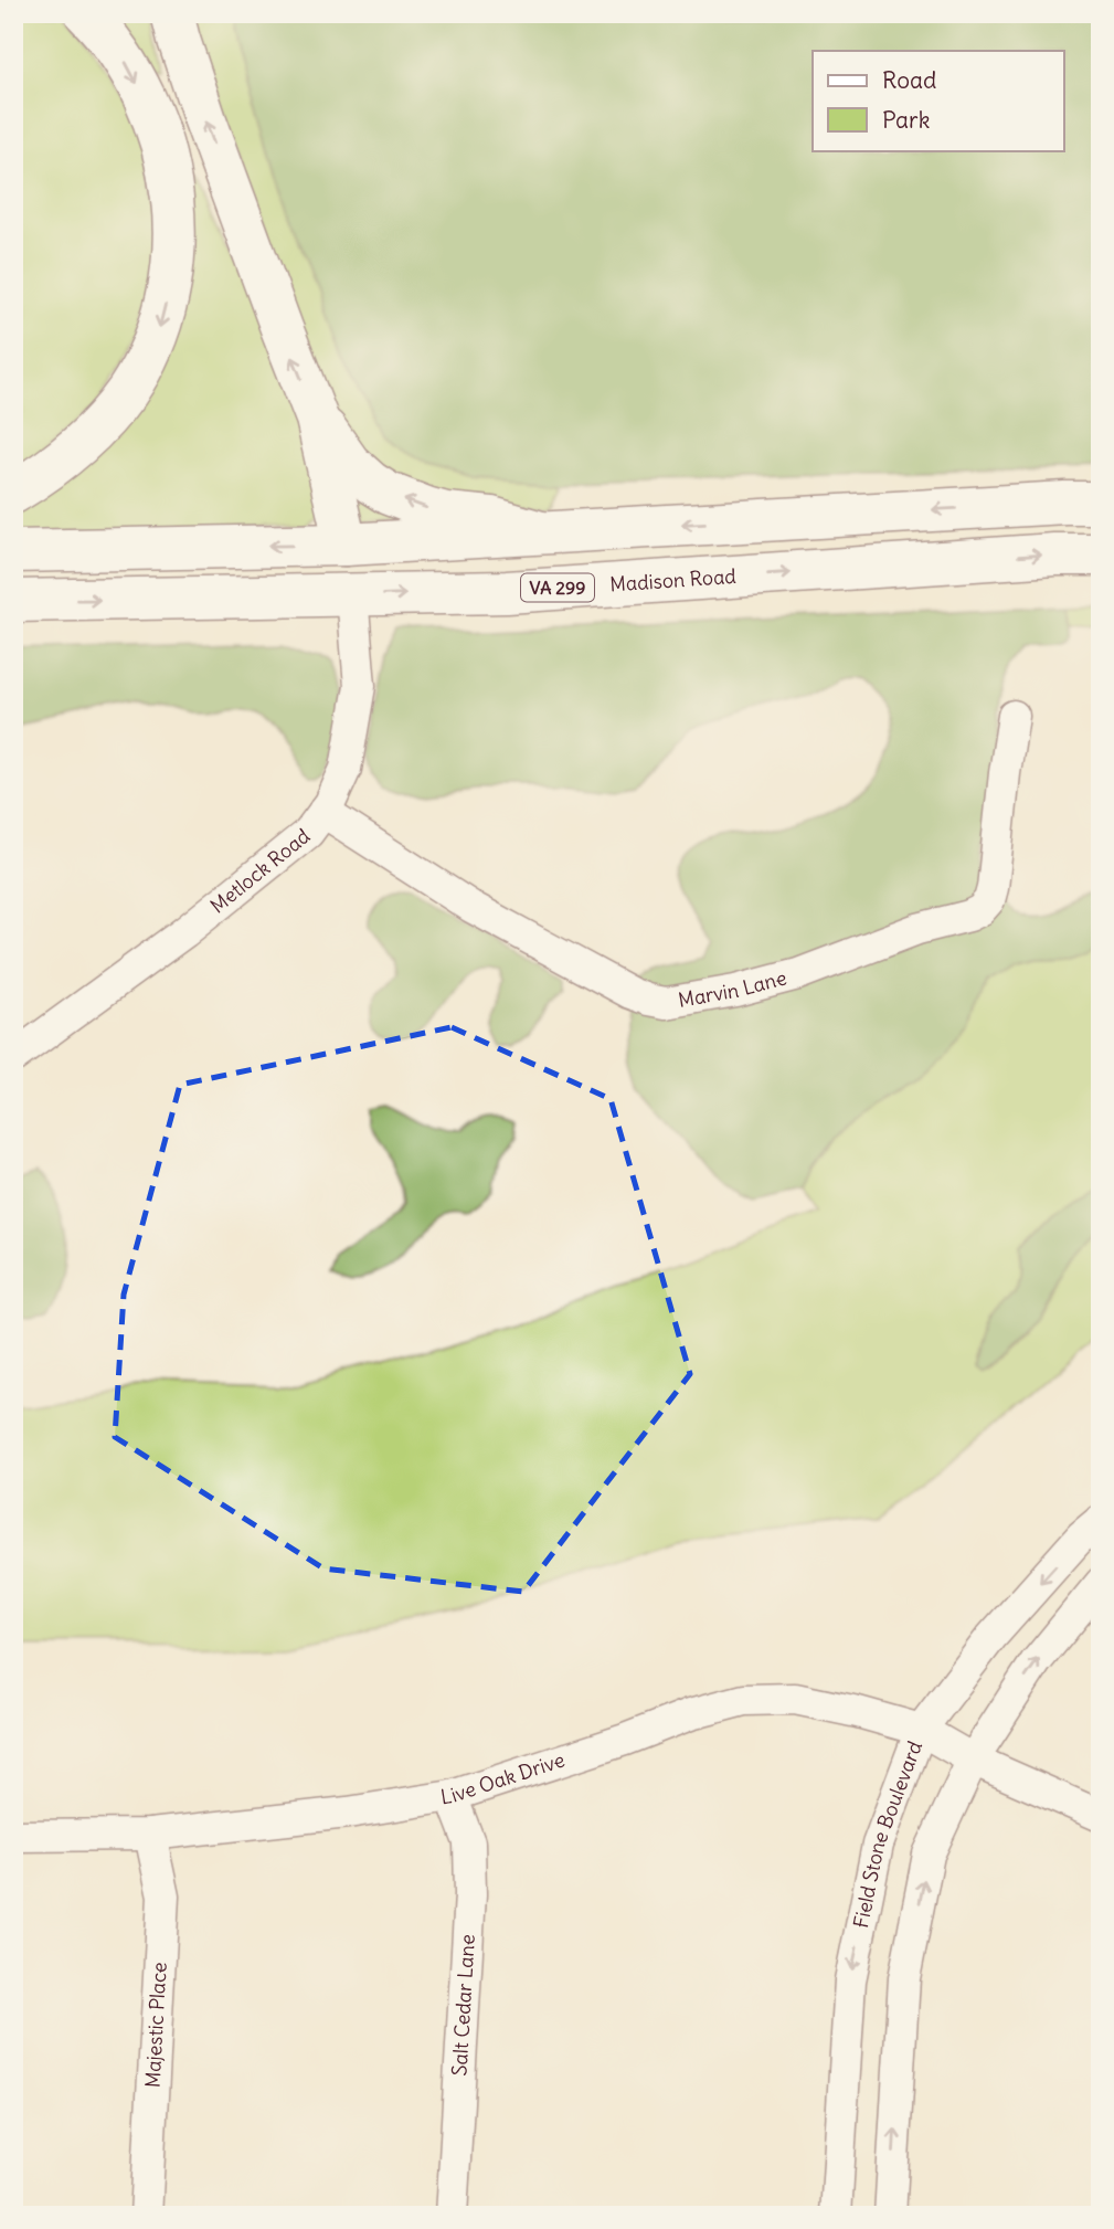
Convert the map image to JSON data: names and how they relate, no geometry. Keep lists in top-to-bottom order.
{
  "streets": {
    "main road": ["Madison Road", "VA 299"],
    "street": [
      "Metlock Road",
      "Marvin Lane",
      "Live Oak Drive",
      "Field Stone Boulevard",
      "Salt Cedar Lane",
      "Majestic Place"
    ]
  },
  "crossings": [
    ["Madison Road", "Metlock Road"],
    ["Metlock Road", "Marvin Lane"],
    ["Live Oak Drive", "Field Stone Boulevard"],
    ["Live Oak Drive", "Salt Cedar Lane"],
    ["Live Oak Drive", "Majestic Place"]
  ],
  "legend": ["Road", "Park"]
}
